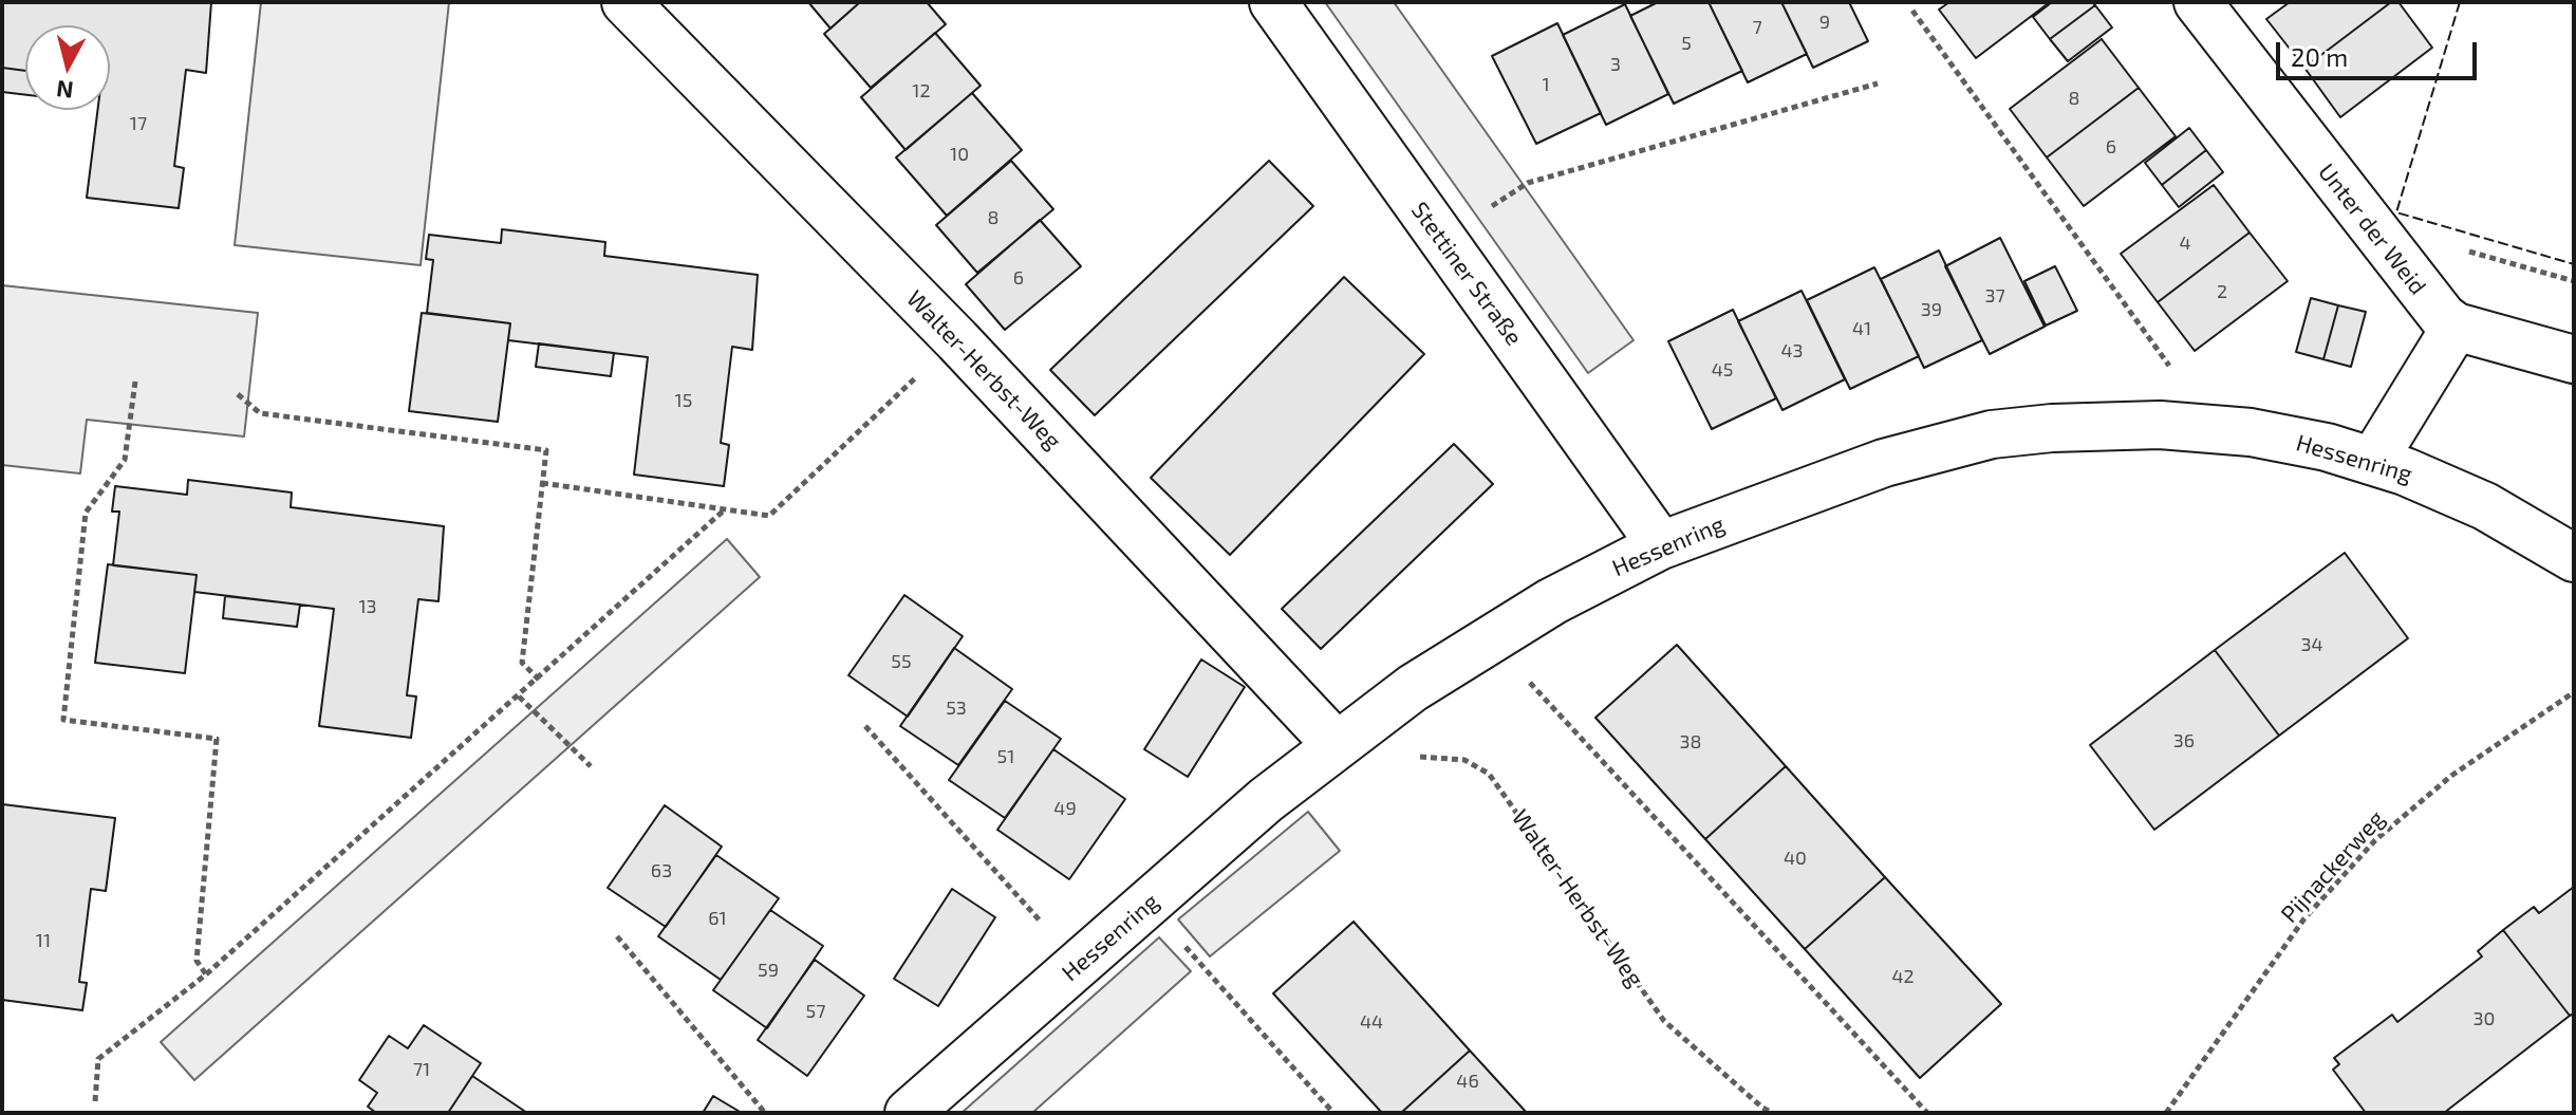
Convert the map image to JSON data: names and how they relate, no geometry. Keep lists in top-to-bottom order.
{
  "streets": {
    "street": [
      "Unter der Weid",
      "Stettiner Straße",
      "Walter-Herbst-Weg",
      "Hessenring"
    ],
    "path": ["Pijnackerweg"]
  },
  "crossings": [
    ["Stettiner Straße", "Hessenring"],
    ["Walter-Herbst-Weg", "Hessenring"]
  ],
  "house_numbers": [
    "9",
    "7",
    "5",
    "3",
    "1",
    "12",
    "8",
    "17",
    "6",
    "10",
    "8",
    "4",
    "6",
    "2",
    "37",
    "39",
    "41",
    "43",
    "45",
    "15",
    "13",
    "34",
    "55",
    "53",
    "36",
    "38",
    "51",
    "49",
    "40",
    "63",
    "61",
    "11",
    "59",
    "42",
    "57",
    "30",
    "44",
    "71",
    "46"
  ],
  "scale_bar": "20 m",
  "north": "bottom"
}
